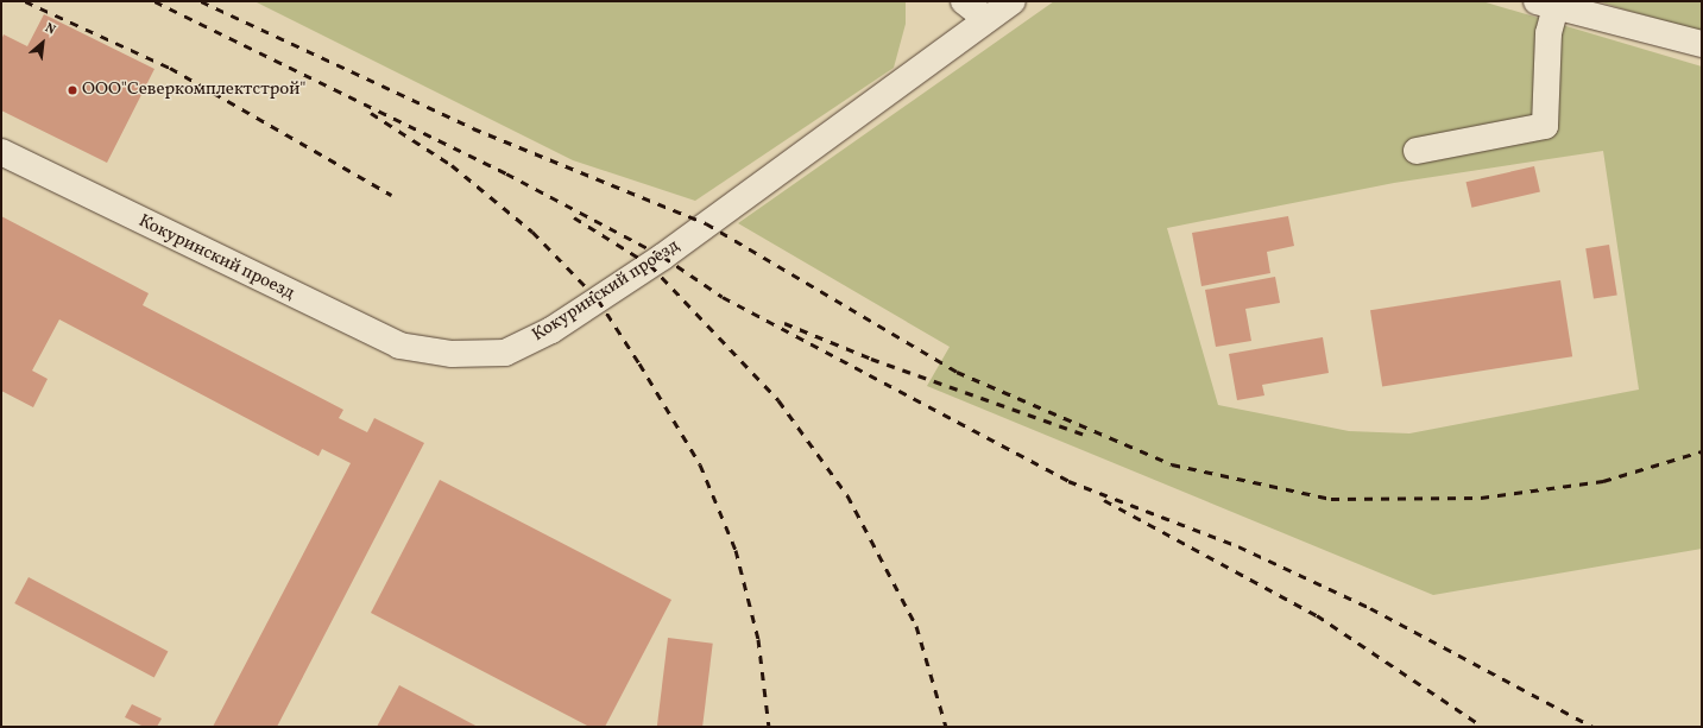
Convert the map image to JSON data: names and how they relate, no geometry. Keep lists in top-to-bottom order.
{
  "streets": {
    "street": ["Кокуринский проезд"]
  },
  "places": ["ООО\"Северкомплектстрой\""],
  "north": "top right"
}
